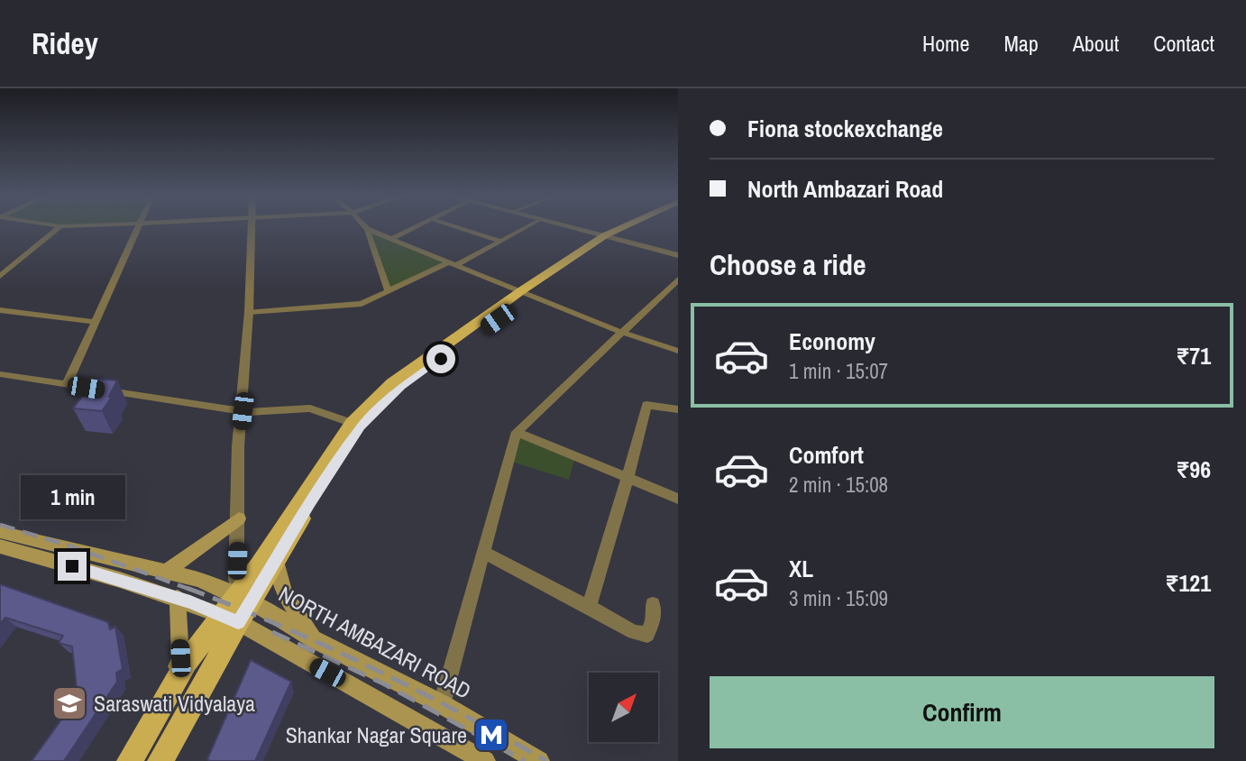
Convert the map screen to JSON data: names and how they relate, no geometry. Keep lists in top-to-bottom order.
{
  "streets": {
    "main road": ["NORTH AMBAZARI ROAD"]
  },
  "places": {
    "school or university": ["Saraswati Vidyalaya"],
    "metro station": ["Shankar Nagar Square"]
  },
  "north": "top right",
  "page": {
    "header": "Ridey",
    "nav": [
      "Home",
      "Map",
      "About",
      "Contact"
    ],
    "banner": ["Fiona stockexchange", "North Ambazari Road"],
    "heading": "Choose a ride",
    "list": [
      {
        "name": "Economy",
        "note": "1 min · 15:07",
        "value": "₹71"
      },
      {
        "name": "Comfort",
        "note": "2 min · 15:08",
        "value": "₹96"
      },
      {
        "name": "XL",
        "note": "3 min · 15:09",
        "value": "₹121"
      }
    ],
    "bubble": "1 min",
    "buttons": "Confirm"
  }
}
